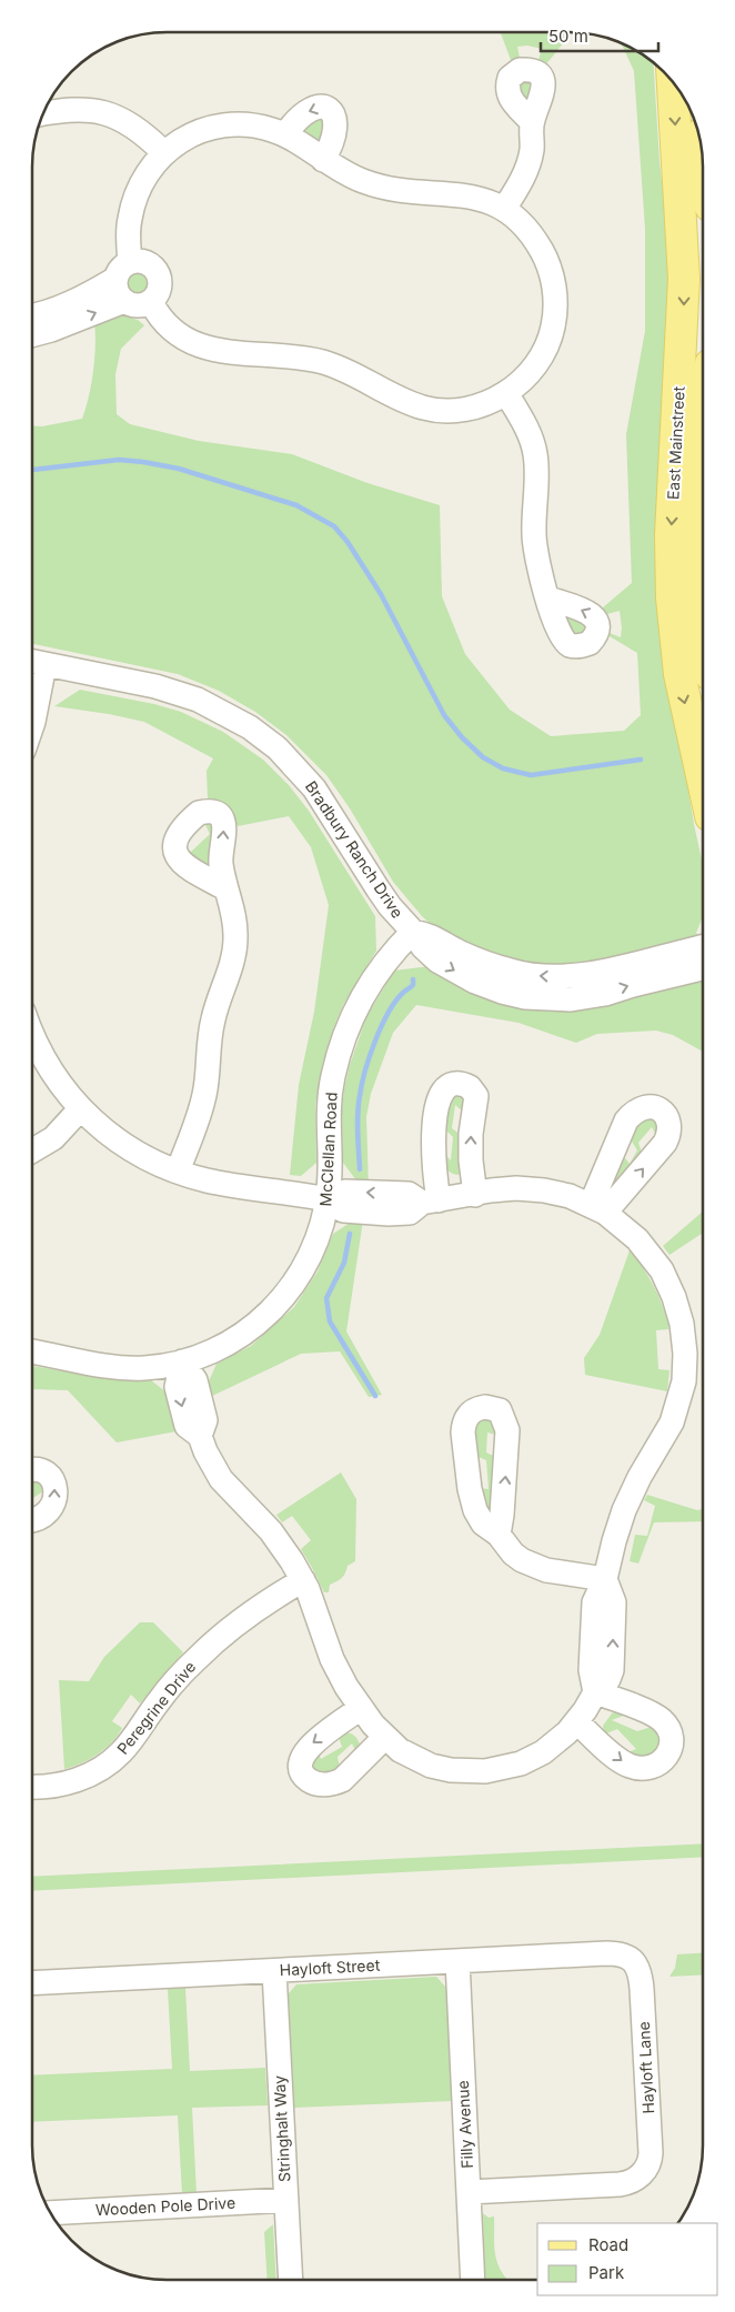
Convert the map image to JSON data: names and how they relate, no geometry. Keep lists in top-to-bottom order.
{
  "streets": {
    "main road": ["East Mainstreet"],
    "street": [
      "Bradbury Ranch Drive",
      "McClellan Road",
      "Peregrine Drive",
      "Hayloft Street",
      "Hayloft Lane",
      "Filly Avenue",
      "Stringhalt Way",
      "Wooden Pole Drive"
    ]
  },
  "crossings": [
    ["Bradbury Ranch Drive", "McClellan Road"],
    ["Hayloft Street", "Hayloft Lane"],
    ["Hayloft Street", "Filly Avenue"],
    ["Hayloft Street", "Stringhalt Way"],
    ["Hayloft Lane", "Filly Avenue"],
    ["Stringhalt Way", "Wooden Pole Drive"]
  ],
  "one_way": ["East Mainstreet"],
  "legend": ["Road", "Park"],
  "scale_bar": "50 m"
}
